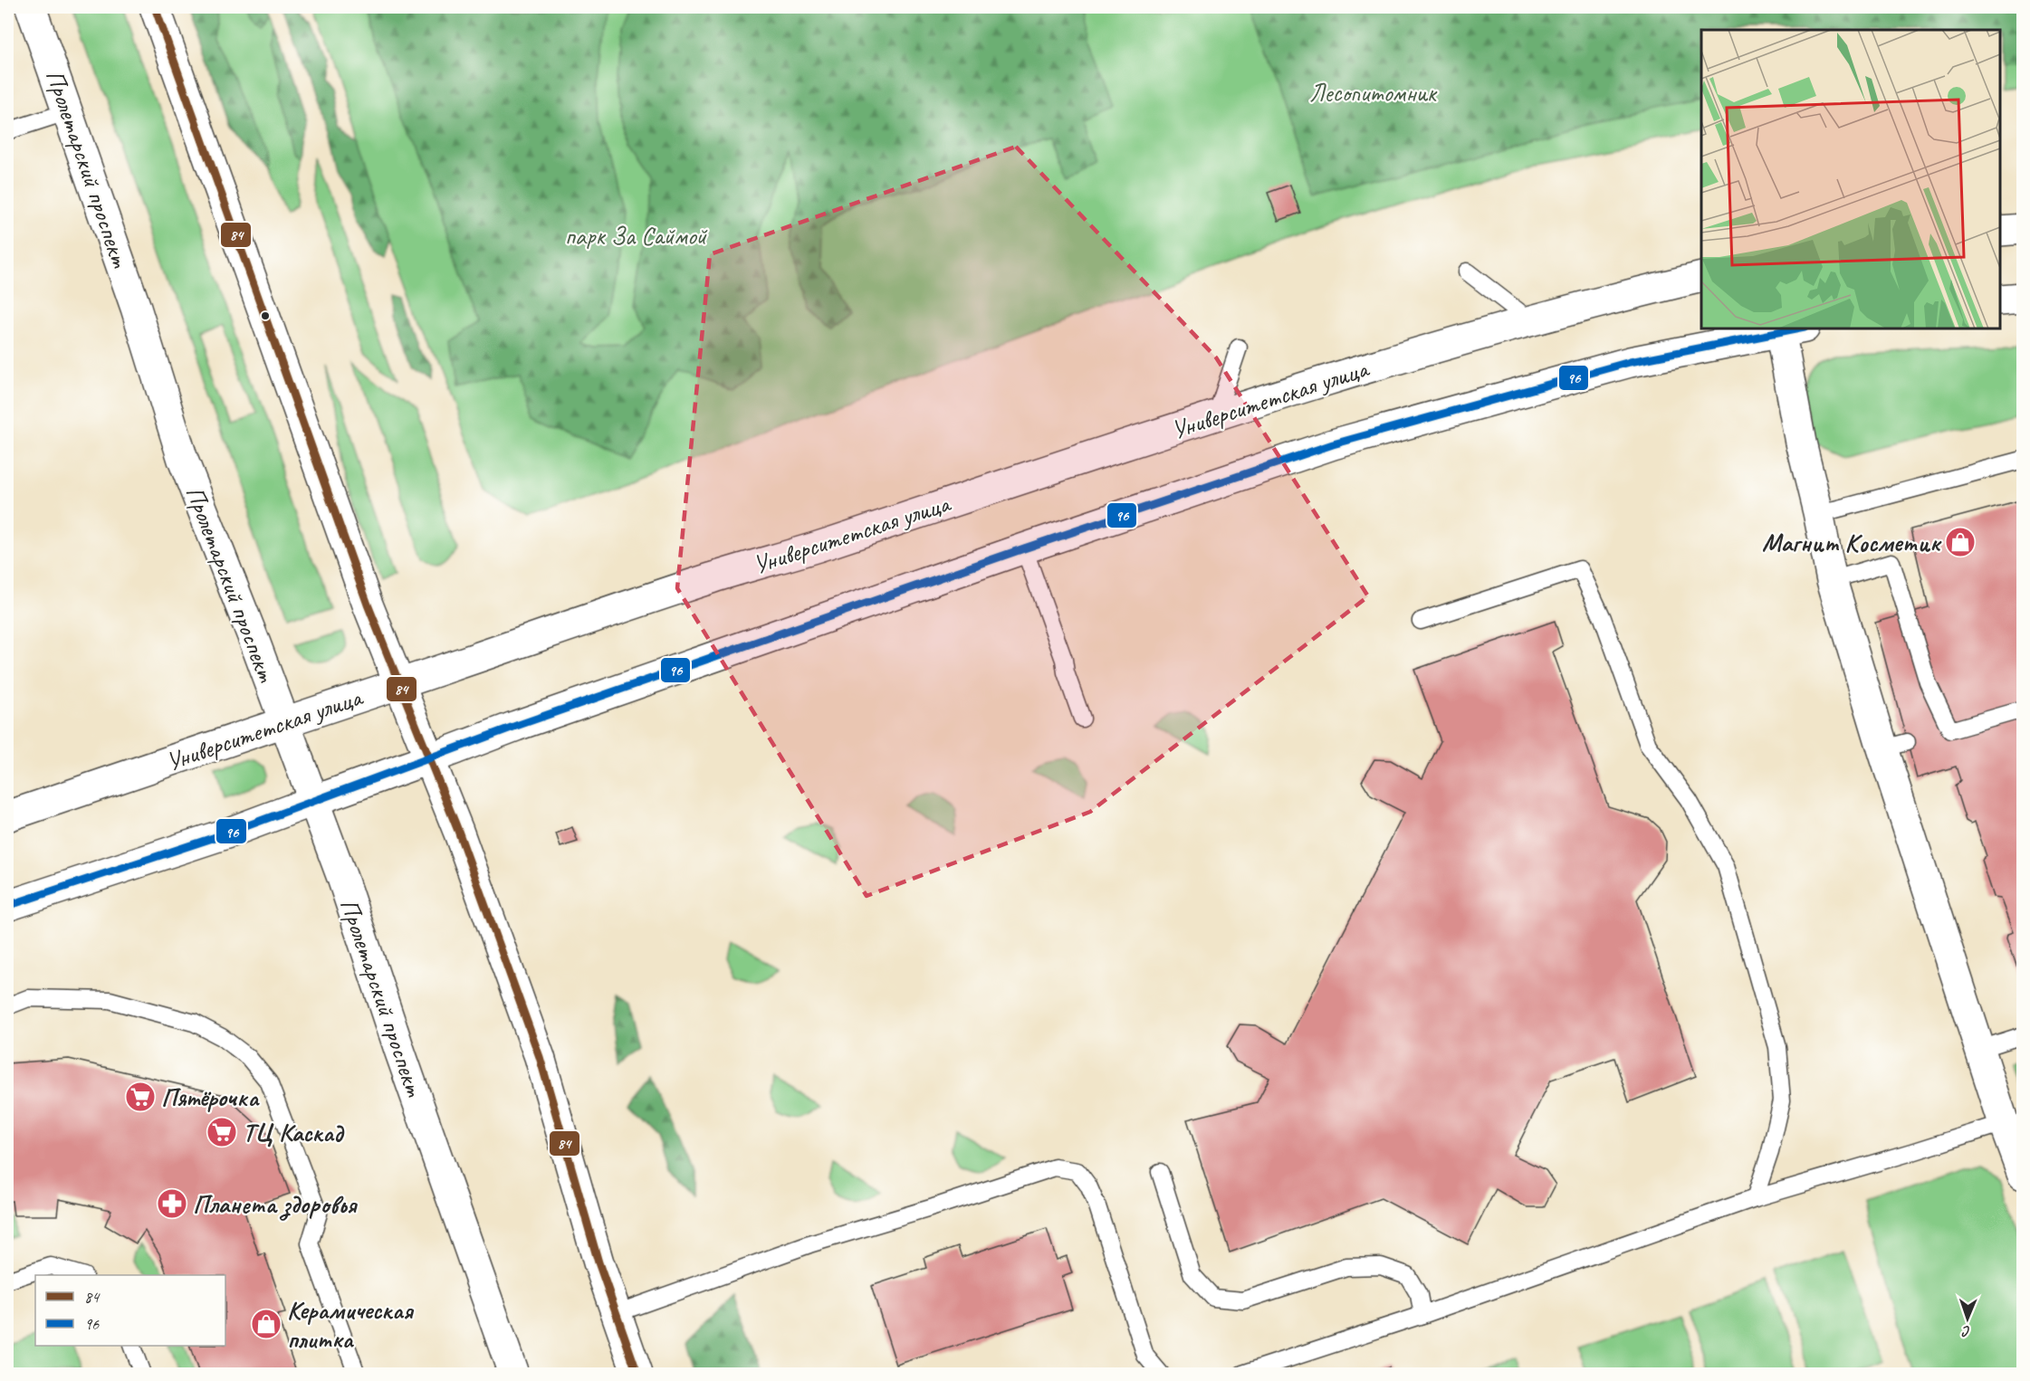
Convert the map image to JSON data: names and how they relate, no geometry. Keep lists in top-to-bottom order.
{
  "streets": {
    "main road": ["Пролетарский проспект", "Университетская улица"]
  },
  "crossings": [
    ["Пролетарский проспект", "Университетская улица"]
  ],
  "parks": ["Лесопитомник", "парк За Саймой"],
  "places": {
    "shop": ["Магнит Косметик", "Керамическая плитка"],
    "supermarket": ["Пятёрочка", "ТЦ Каскад"],
    "pharmacy": ["Планета здоровья"]
  },
  "lines": ["transit line 84", "transit line 96"],
  "legend": ["84", "96"],
  "north": "bottom"
}
